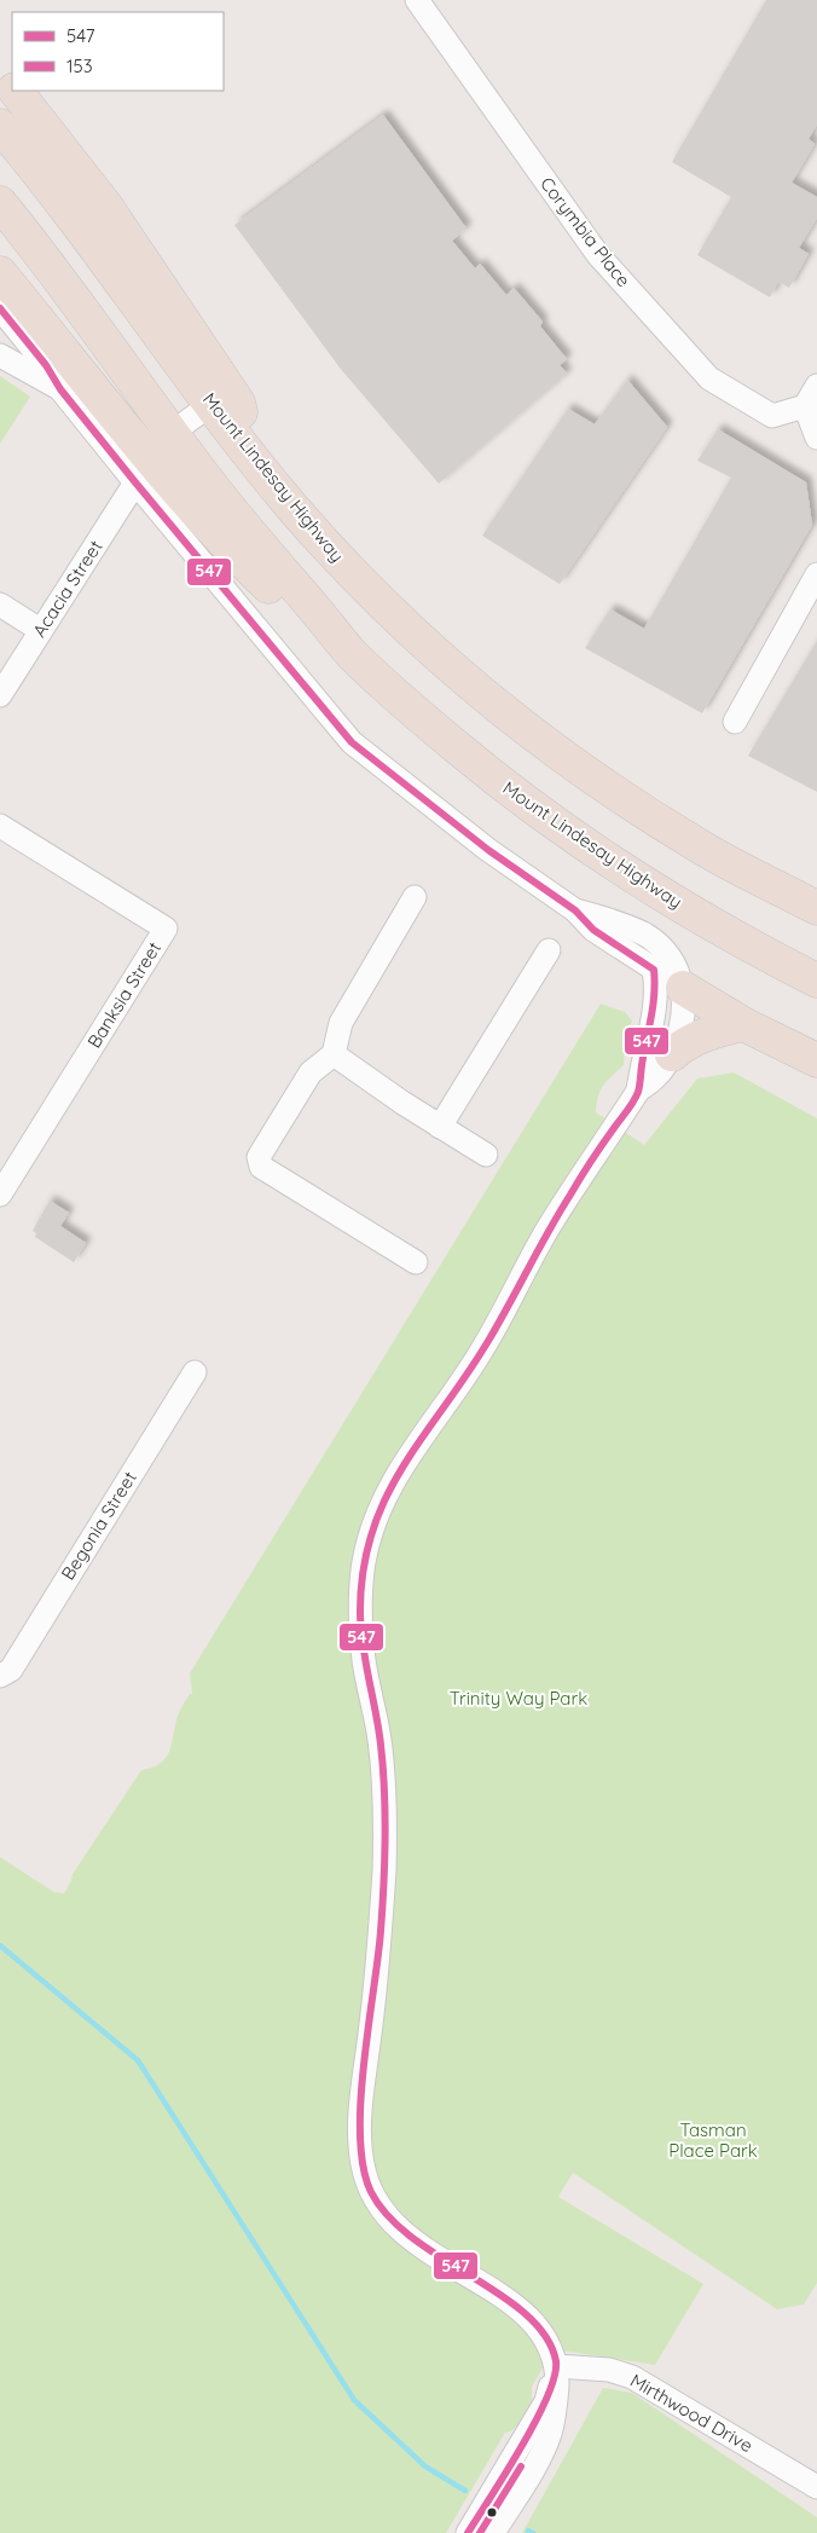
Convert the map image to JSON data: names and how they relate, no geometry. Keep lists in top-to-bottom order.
{
  "streets": {
    "highway": ["Mount Lindesay Highway"],
    "street": [
      "Corymbia Place",
      "Acacia Street",
      "Banksia Street",
      "Begonia Street",
      "Mirthwood Drive"
    ]
  },
  "parks": ["Trinity Way Park", "Tasman Place Park"],
  "lines": ["transit line 547", "transit line 153"],
  "legend": ["547", "153"]
}
